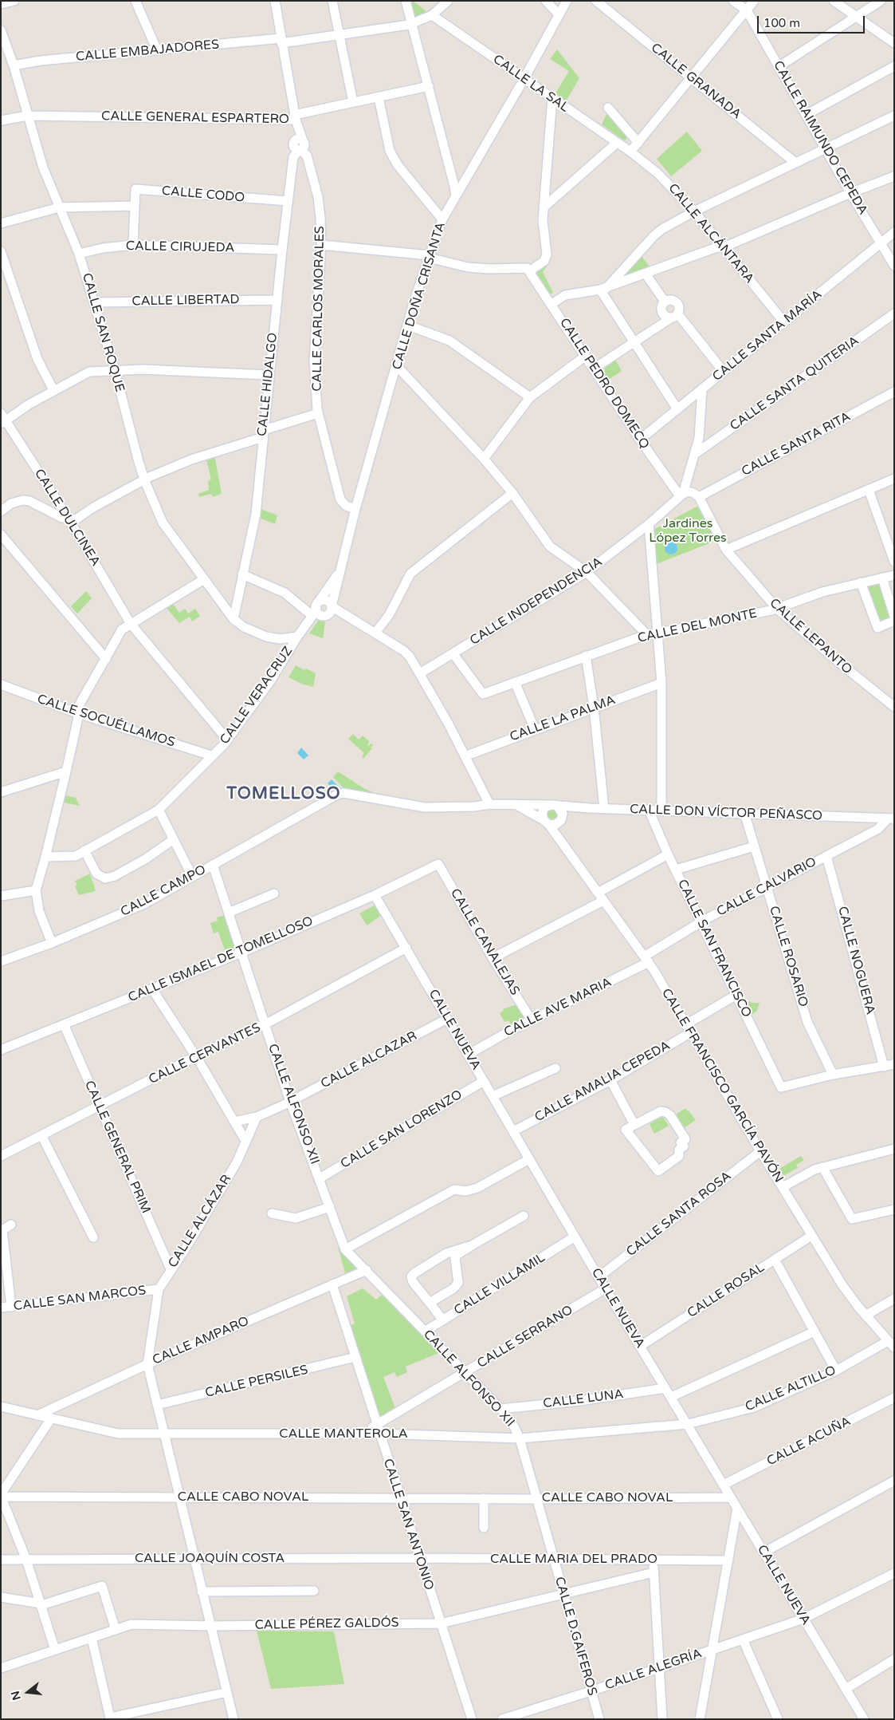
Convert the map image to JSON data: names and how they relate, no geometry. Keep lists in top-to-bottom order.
{
  "streets": {
    "street": [
      "CALLE EMBAJADORES",
      "CALLE GRANADA",
      "CALLE LA SAL",
      "CALLE GENERAL ESPARTERO",
      "CALLE RAIMUNDO CEPEDA",
      "CALLE CODO",
      "CALLE ALCÁNTARA",
      "CALLE CIRUJEDA",
      "CALLE DOÑA CRISANTA",
      "CALLE LIBERTAD",
      "CALLE CARLOS MORALES",
      "CALLE SAN ROQUE",
      "CALLE SANTA MARÍA",
      "CALLE PEDRO DOMECQ",
      "CALLE SANTA QUITERIA",
      "CALLE HIDALGO",
      "CALLE SANTA RITA",
      "CALLE DULCINEA",
      "CALLE INDEPENDENCIA",
      "CALLE DEL MONTE",
      "CALLE LEPANTO",
      "CALLE VERACRUZ",
      "CALLE LA PALMA",
      "CALLE SOCUÉLLAMOS",
      "CALLE DON VÍCTOR PEÑASCO",
      "CALLE CALVARIO",
      "CALLE CAMPO",
      "CALLE CANALEJAS",
      "CALLE SAN FRANCISCO",
      "CALLE ROSARIO",
      "CALLE ISMAEL DE TOMELLOSO",
      "CALLE NOGUERA",
      "CALLE AVE MARIA",
      "CALLE NUEVA",
      "CALLE CERVANTES",
      "CALLE ALCAZAR",
      "CALLE AMALIA CEPEDA",
      "CALLE FRANCISCO GARCÍA PAVÓN",
      "CALLE ALFONSO XII",
      "CALLE SAN LORENZO",
      "CALLE GENERAL PRIM",
      "CALLE SANTA ROSA",
      "CALLE ALCÁZAR",
      "CALLE VILLAMIL",
      "CALLE ROSAL",
      "CALLE SAN MARCOS",
      "CALLE SERRANO",
      "CALLE AMPARO",
      "CALLE PERSILES",
      "CALLE ALTILLO",
      "CALLE LUNA",
      "CALLE MANTEROLA",
      "CALLE ACUÑA",
      "CALLE CABO NOVAL",
      "CALLE SAN ANTONIO",
      "CALLE JOAQUÍN COSTA",
      "CALLE MARIA DEL PRADO",
      "CALLE PÉREZ GALDÓS",
      "CALLE D.GAIFEROS",
      "CALLE ALEGRÍA"
    ]
  },
  "crossings": [
    ["CALLE EMBAJADORES", "CALLE LA SAL"],
    ["CALLE EMBAJADORES", "CALLE SAN ROQUE"],
    ["CALLE EMBAJADORES", "CALLE HIDALGO"],
    ["CALLE LA SAL", "CALLE ALCÁNTARA"],
    ["CALLE LA SAL", "CALLE DOÑA CRISANTA"],
    ["CALLE GENERAL ESPARTERO", "CALLE SAN ROQUE"],
    ["CALLE GENERAL ESPARTERO", "CALLE HIDALGO"],
    ["CALLE RAIMUNDO CEPEDA", "CALLE SANTA MARÍA"],
    ["CALLE CODO", "CALLE CIRUJEDA"],
    ["CALLE CODO", "CALLE HIDALGO"],
    ["CALLE ALCÁNTARA", "CALLE SANTA MARÍA"],
    ["CALLE CIRUJEDA", "CALLE SAN ROQUE"],
    ["CALLE CIRUJEDA", "CALLE HIDALGO"],
    ["CALLE DOÑA CRISANTA", "CALLE CARLOS MORALES"],
    ["CALLE DOÑA CRISANTA", "CALLE VERACRUZ"],
    ["CALLE LIBERTAD", "CALLE SAN ROQUE"],
    ["CALLE LIBERTAD", "CALLE HIDALGO"],
    ["CALLE CARLOS MORALES", "CALLE HIDALGO"],
    ["CALLE SAN ROQUE", "CALLE HIDALGO"],
    ["CALLE SANTA MARÍA", "CALLE PEDRO DOMECQ"],
    ["CALLE PEDRO DOMECQ", "CALLE INDEPENDENCIA"],
    ["CALLE SANTA RITA", "CALLE LEPANTO"],
    ["CALLE DULCINEA", "CALLE VERACRUZ"],
    ["CALLE INDEPENDENCIA", "CALLE DEL MONTE"],
    ["CALLE DEL MONTE", "CALLE LEPANTO"],
    ["CALLE VERACRUZ", "CALLE SOCUÉLLAMOS"],
    ["CALLE DON VÍCTOR PEÑASCO", "CALLE CALVARIO"],
    ["CALLE DON VÍCTOR PEÑASCO", "CALLE CAMPO"],
    ["CALLE DON VÍCTOR PEÑASCO", "CALLE SAN FRANCISCO"],
    ["CALLE DON VÍCTOR PEÑASCO", "CALLE ROSARIO"],
    ["CALLE CALVARIO", "CALLE SAN FRANCISCO"],
    ["CALLE CALVARIO", "CALLE ROSARIO"],
    ["CALLE CALVARIO", "CALLE NOGUERA"],
    ["CALLE CALVARIO", "CALLE AVE MARIA"],
    ["CALLE CALVARIO", "CALLE FRANCISCO GARCÍA PAVÓN"],
    ["CALLE CAMPO", "CALLE ALFONSO XII"],
    ["CALLE CANALEJAS", "CALLE ISMAEL DE TOMELLOSO"],
    ["CALLE CANALEJAS", "CALLE AVE MARIA"],
    ["CALLE SAN FRANCISCO", "CALLE ROSARIO"],
    ["CALLE SAN FRANCISCO", "CALLE AMALIA CEPEDA"],
    ["CALLE ISMAEL DE TOMELLOSO", "CALLE NUEVA"],
    ["CALLE ISMAEL DE TOMELLOSO", "CALLE ALFONSO XII"],
    ["CALLE ISMAEL DE TOMELLOSO", "CALLE GENERAL PRIM"],
    ["CALLE AVE MARIA", "CALLE NUEVA"],
    ["CALLE AVE MARIA", "CALLE FRANCISCO GARCÍA PAVÓN"],
    ["CALLE NUEVA", "CALLE CERVANTES"],
    ["CALLE NUEVA", "CALLE ALCAZAR"],
    ["CALLE NUEVA", "CALLE AMALIA CEPEDA"],
    ["CALLE NUEVA", "CALLE SAN LORENZO"],
    ["CALLE NUEVA", "CALLE SANTA ROSA"],
    ["CALLE NUEVA", "CALLE VILLAMIL"],
    ["CALLE NUEVA", "CALLE ROSAL"],
    ["CALLE NUEVA", "CALLE SERRANO"],
    ["CALLE NUEVA", "CALLE ALTILLO"],
    ["CALLE NUEVA", "CALLE LUNA"],
    ["CALLE NUEVA", "CALLE MANTEROLA"],
    ["CALLE NUEVA", "CALLE ACUÑA"],
    ["CALLE NUEVA", "CALLE CABO NOVAL"],
    ["CALLE NUEVA", "CALLE ALEGRÍA"],
    ["CALLE CERVANTES", "CALLE ALFONSO XII"],
    ["CALLE CERVANTES", "CALLE GENERAL PRIM"],
    ["CALLE ALCAZAR", "CALLE ALFONSO XII"],
    ["CALLE AMALIA CEPEDA", "CALLE FRANCISCO GARCÍA PAVÓN"],
    ["CALLE FRANCISCO GARCÍA PAVÓN", "CALLE SANTA ROSA"],
    ["CALLE FRANCISCO GARCÍA PAVÓN", "CALLE ROSAL"],
    ["CALLE FRANCISCO GARCÍA PAVÓN", "CALLE ALTILLO"],
    ["CALLE ALFONSO XII", "CALLE SAN LORENZO"],
    ["CALLE ALFONSO XII", "CALLE VILLAMIL"],
    ["CALLE ALFONSO XII", "CALLE SERRANO"],
    ["CALLE ALFONSO XII", "CALLE AMPARO"],
    ["CALLE ALFONSO XII", "CALLE LUNA"],
    ["CALLE ALFONSO XII", "CALLE MANTEROLA"],
    ["CALLE ALFONSO XII", "CALLE D.GAIFEROS"],
    ["CALLE GENERAL PRIM", "CALLE ALCÁZAR"],
    ["CALLE ALCÁZAR", "CALLE SAN MARCOS"],
    ["CALLE ALCÁZAR", "CALLE AMPARO"],
    ["CALLE SERRANO", "CALLE MANTEROLA"],
    ["CALLE SERRANO", "CALLE SAN ANTONIO"],
    ["CALLE AMPARO", "CALLE MANTEROLA"],
    ["CALLE AMPARO", "CALLE SAN ANTONIO"],
    ["CALLE PERSILES", "CALLE SAN ANTONIO"],
    ["CALLE ALTILLO", "CALLE MANTEROLA"],
    ["CALLE MANTEROLA", "CALLE SAN ANTONIO"],
    ["CALLE MANTEROLA", "CALLE D.GAIFEROS"],
    ["CALLE CABO NOVAL", "CALLE SAN ANTONIO"],
    ["CALLE CABO NOVAL", "CALLE D.GAIFEROS"],
    ["CALLE SAN ANTONIO", "CALLE JOAQUÍN COSTA"],
    ["CALLE SAN ANTONIO", "CALLE MARIA DEL PRADO"],
    ["CALLE SAN ANTONIO", "CALLE PÉREZ GALDÓS"],
    ["CALLE JOAQUÍN COSTA", "CALLE MARIA DEL PRADO"],
    ["CALLE MARIA DEL PRADO", "CALLE D.GAIFEROS"],
    ["CALLE PÉREZ GALDÓS", "CALLE D.GAIFEROS"],
    ["CALLE D.GAIFEROS", "CALLE ALEGRÍA"]
  ],
  "districts": ["TOMELLOSO"],
  "parks": ["Jardines López Torres"],
  "scale_bar": "100 m",
  "north": "left"
}
